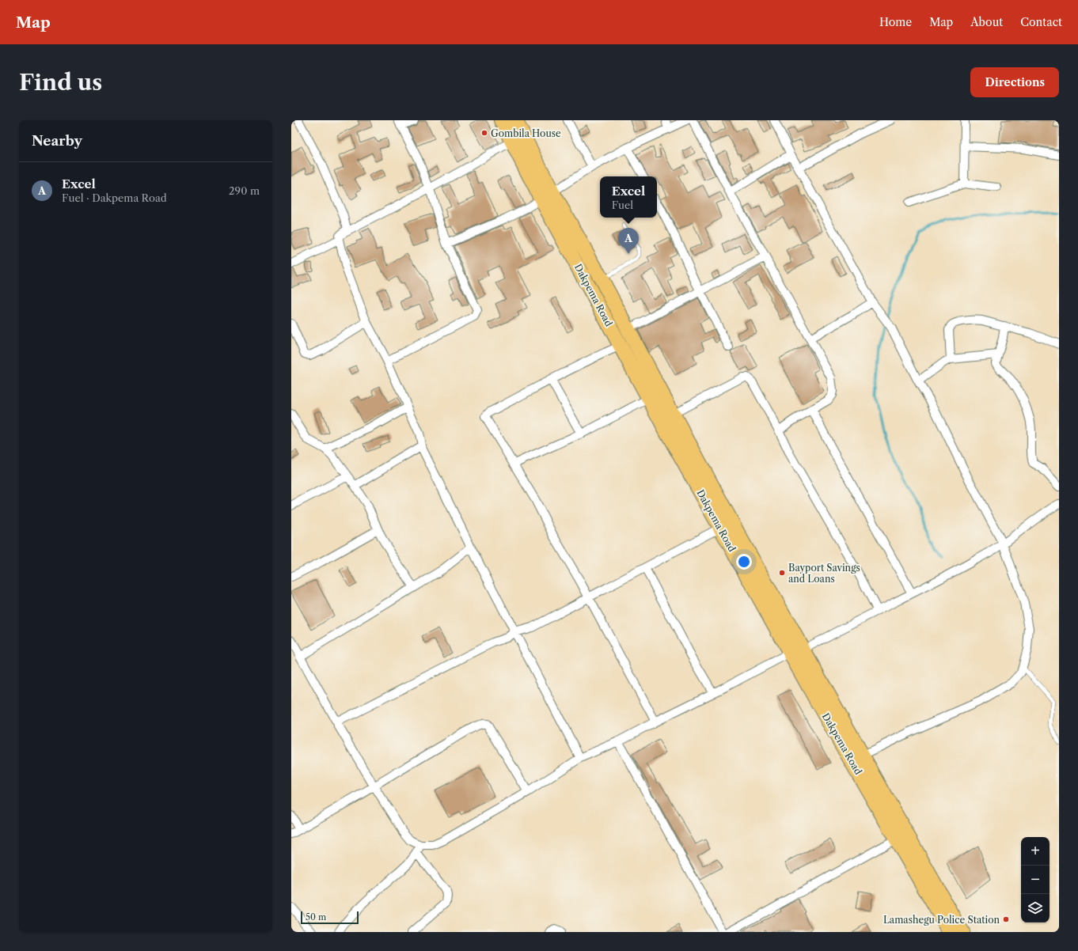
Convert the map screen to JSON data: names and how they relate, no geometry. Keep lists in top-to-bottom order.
{
  "streets": {
    "highway": ["Dakpema Road"]
  },
  "places": ["Gombila House", "Bayport Savings and Loans", "Lamashegu Police Station"],
  "scale_bar": "50 m",
  "page": {
    "header": "Map",
    "nav": [
      "Home",
      "Map",
      "About",
      "Contact"
    ],
    "buttons": "Directions",
    "title": "Find us",
    "heading": "Nearby",
    "list": [
      {
        "mark": "A",
        "name": "Excel",
        "note": "Fuel · Dakpema Road",
        "value": "290 m"
      }
    ],
    "popup": ["Excel", "Fuel"],
    "pins": "A",
    "map_buttons": ["+", "−"],
    "scale": "50 m"
  }
}
